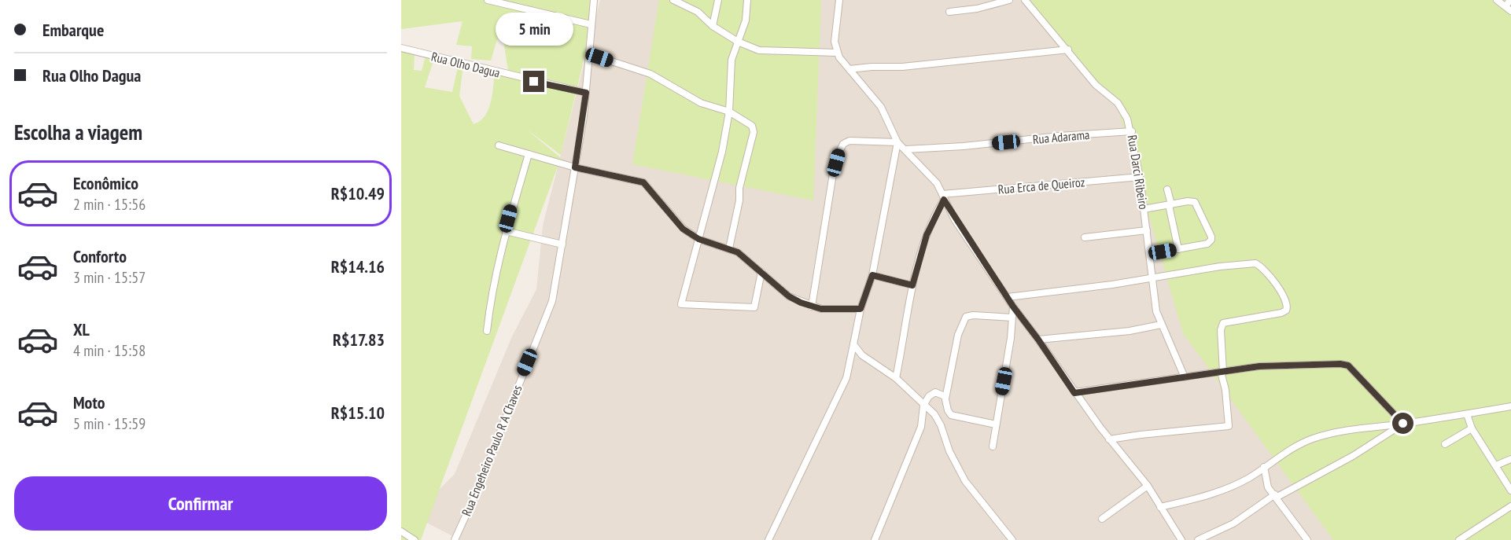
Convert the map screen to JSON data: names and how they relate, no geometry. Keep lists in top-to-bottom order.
{
  "streets": {
    "street": [
      "Rua Olho Dagua",
      "Rua Adarama",
      "Rua Darci Ribeiro",
      "Rua Erca de Queiroz",
      "Rua Engeheiro Paulo R A Chaves"
    ]
  },
  "crossings": [
    ["Rua Olho Dagua", "Rua Engeheiro Paulo R A Chaves"],
    ["Rua Adarama", "Rua Darci Ribeiro"],
    ["Rua Darci Ribeiro", "Rua Erca de Queiroz"]
  ],
  "page": {
    "banner": ["Embarque", "Rua Olho Dagua"],
    "bubble": "5 min",
    "heading": "Escolha a viagem",
    "list": [
      {
        "name": "Econômico",
        "note": "2 min · 15:56",
        "value": "R$10.49"
      },
      {
        "name": "Conforto",
        "note": "3 min · 15:57",
        "value": "R$14.16"
      },
      {
        "name": "XL",
        "note": "4 min · 15:58",
        "value": "R$17.83"
      },
      {
        "name": "Moto",
        "note": "5 min · 15:59",
        "value": "R$15.10"
      }
    ],
    "buttons": "Confirmar"
  }
}
